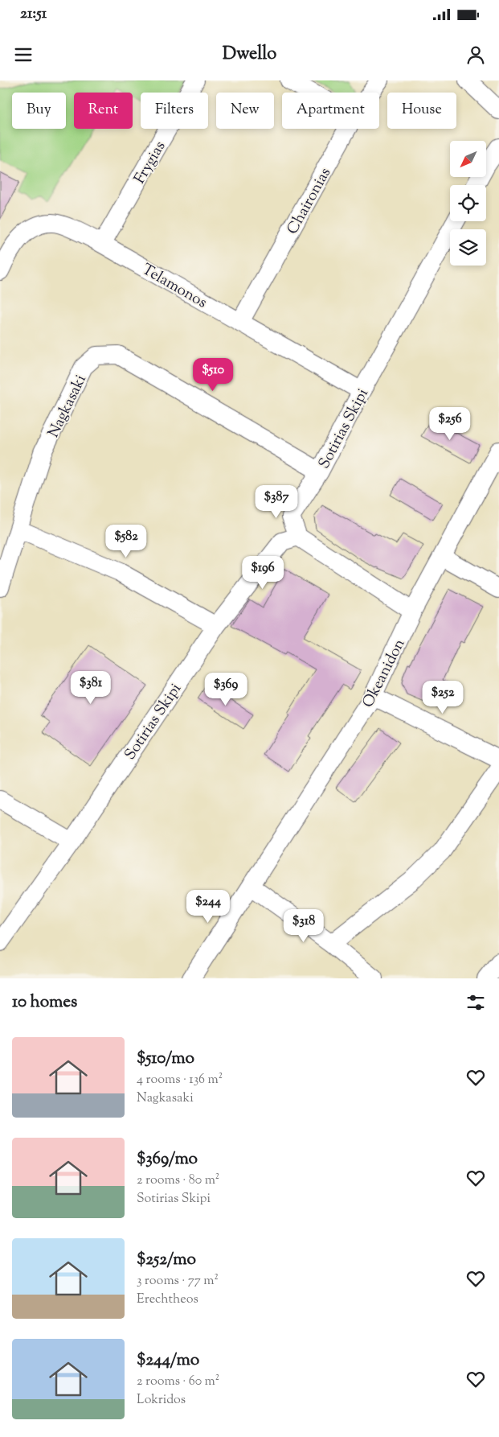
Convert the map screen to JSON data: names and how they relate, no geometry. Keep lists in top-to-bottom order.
{
  "streets": {
    "street": [
      "Frygias",
      "Chaironias",
      "Telamonos",
      "Nagkasaki",
      "Sotirias Skipi",
      "Okeanidon"
    ]
  },
  "crossings": [
    ["Frygias", "Telamonos"],
    ["Chaironias", "Telamonos"],
    ["Telamonos", "Sotirias Skipi"],
    ["Nagkasaki", "Sotirias Skipi"]
  ],
  "north": "bottom left",
  "page": {
    "status": "21:51",
    "header": "Dwello",
    "chip": [
      "Buy",
      "Rent",
      "Filters",
      "New",
      "Apartment",
      "House"
    ],
    "price": [
      "$510",
      "$256",
      "$387",
      "$582",
      "$196",
      "$381",
      "$369",
      "$252",
      "$244",
      "$318"
    ],
    "heading": "10 homes",
    "list": [
      {
        "name": "$510/mo",
        "note": "4 rooms · 136 m² · Nagkasaki"
      },
      {
        "name": "$369/mo",
        "note": "2 rooms · 80 m² · Sotirias Skipi"
      },
      {
        "name": "$252/mo",
        "note": "3 rooms · 77 m² · Erechtheos"
      },
      {
        "name": "$244/mo",
        "note": "2 rooms · 60 m² · Lokridos"
      }
    ]
  }
}
